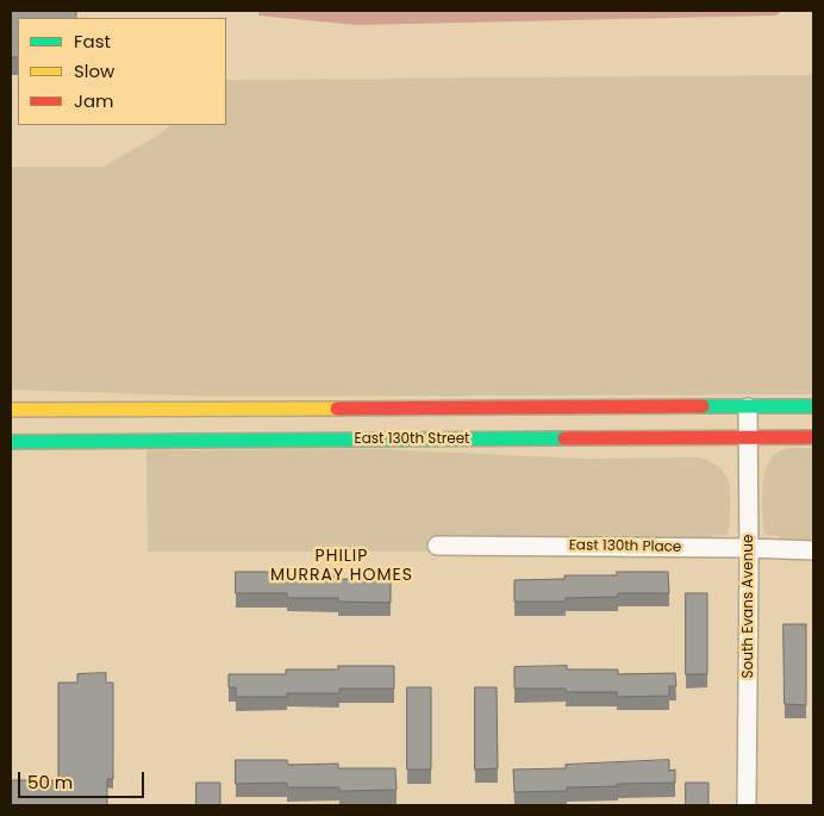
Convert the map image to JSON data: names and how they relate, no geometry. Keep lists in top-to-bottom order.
{
  "streets": {
    "main road": ["East 130th Street"],
    "street": ["East 130th Place", "South Evans Avenue"]
  },
  "crossings": [
    ["East 130th Street", "South Evans Avenue"],
    ["East 130th Place", "South Evans Avenue"]
  ],
  "districts": ["PHILIP MURRAY HOMES"],
  "legend": ["Fast", "Slow", "Jam"],
  "scale_bar": "50 m"
}
